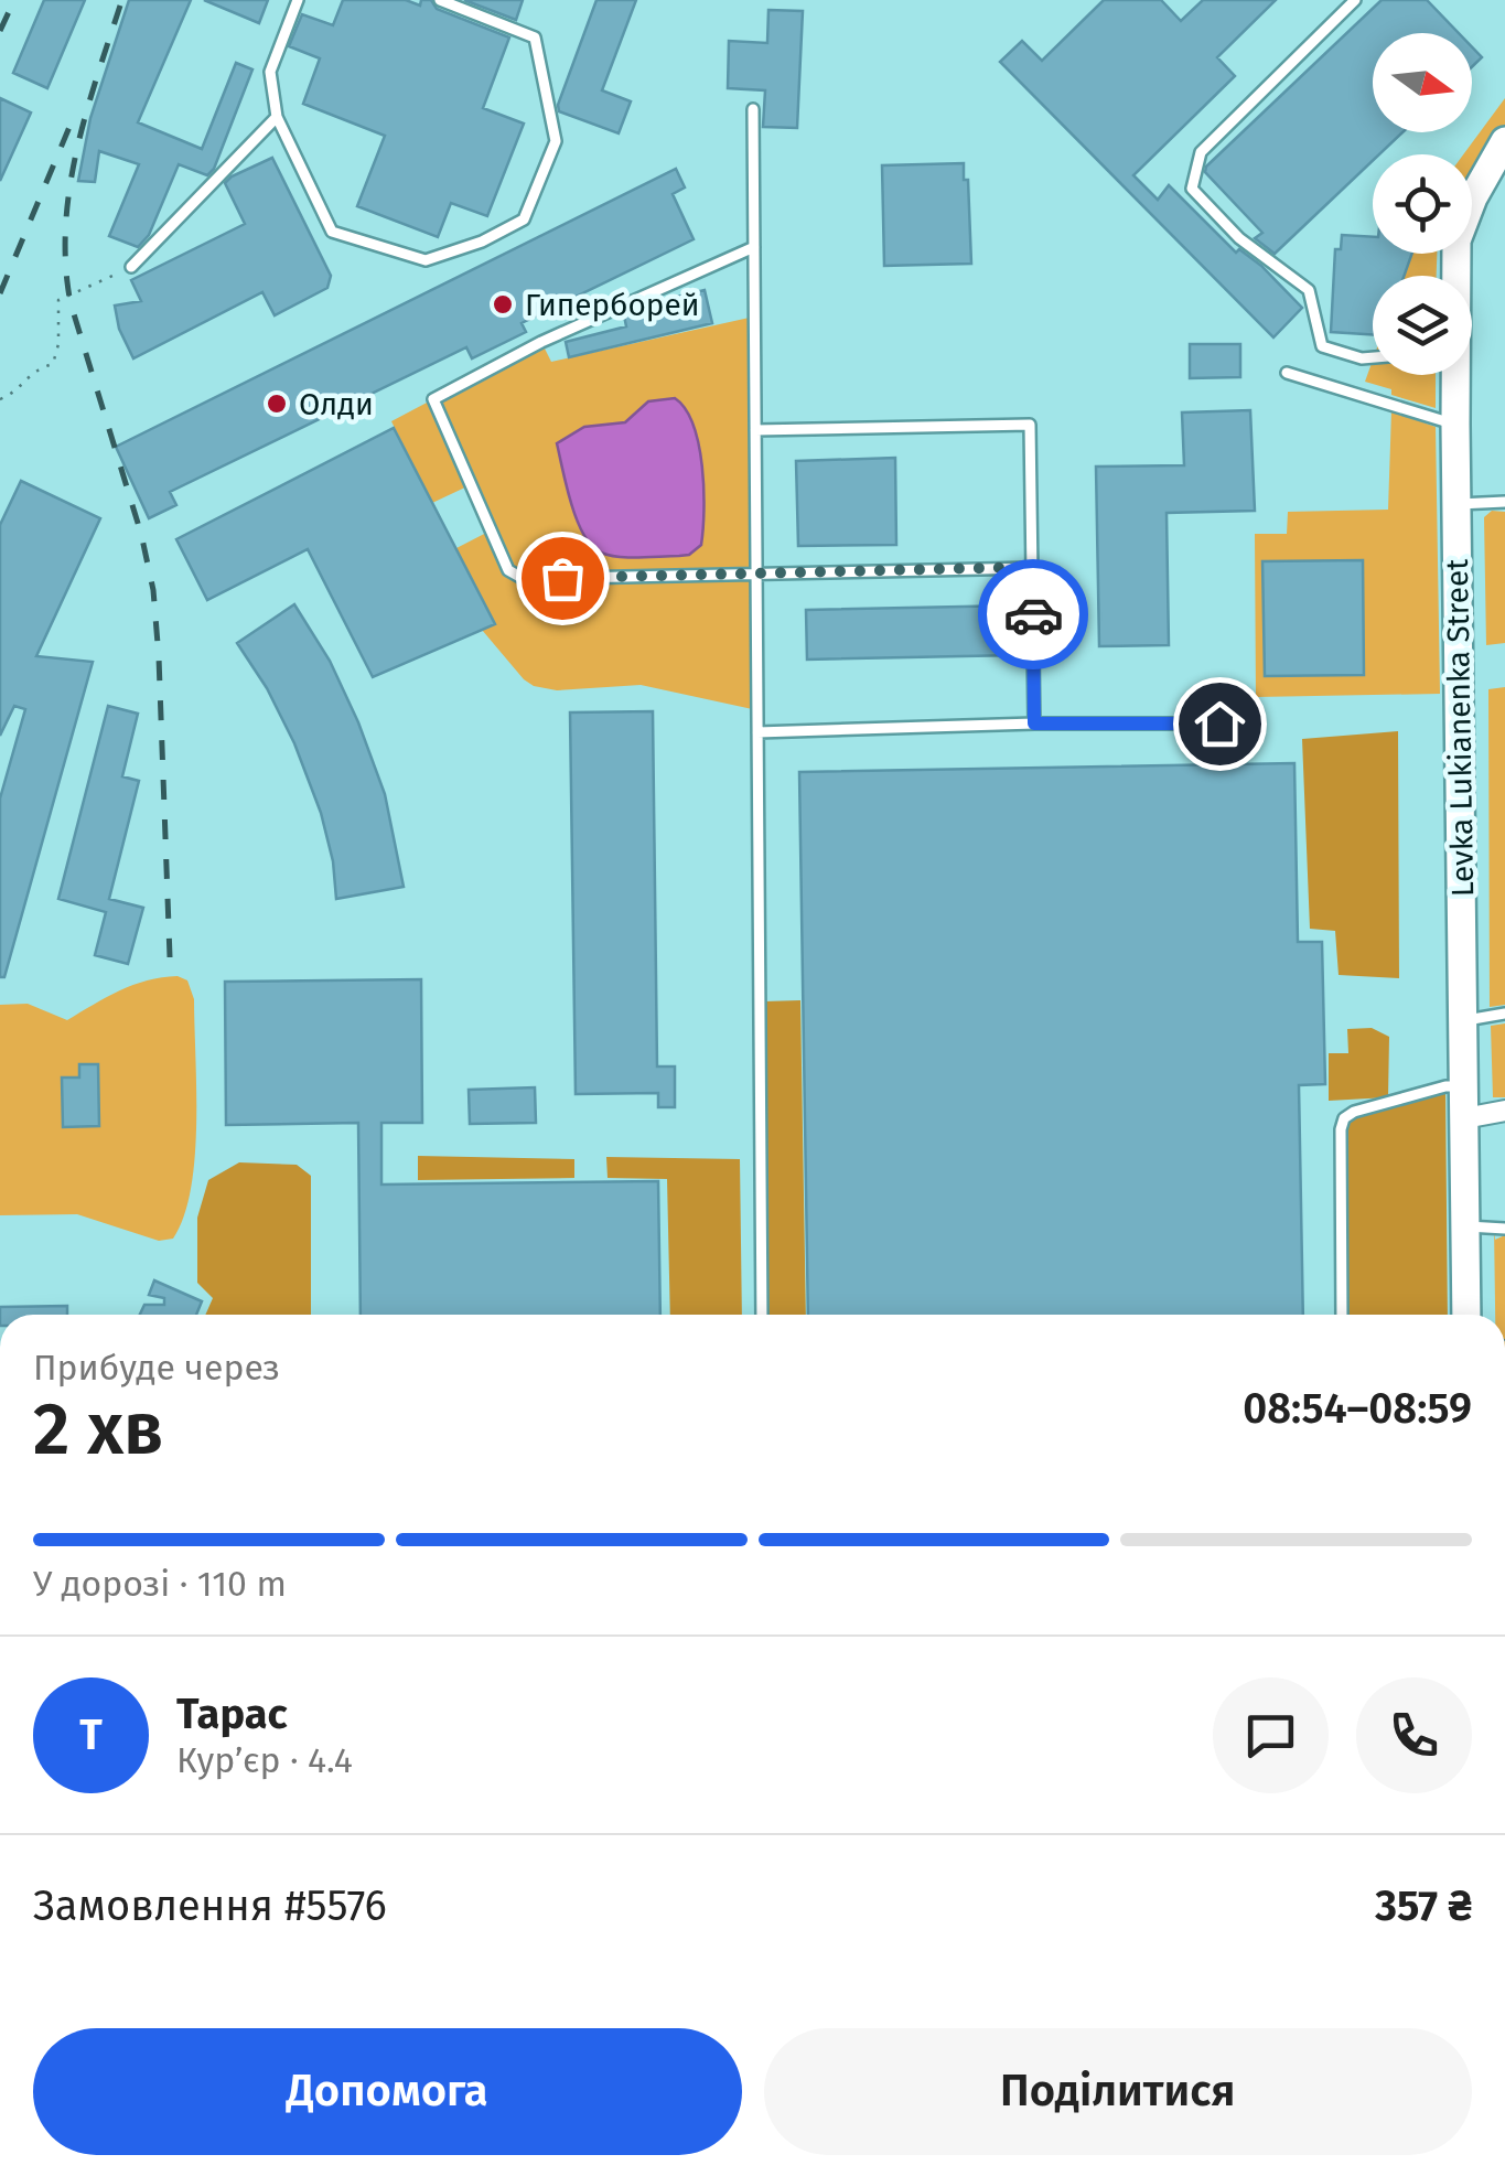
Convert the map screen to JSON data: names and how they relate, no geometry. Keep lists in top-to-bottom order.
{
  "streets": {
    "main road": ["Levka Lukianenka Street"]
  },
  "places": ["Гиперборей", "Олди"],
  "north": "right",
  "page": {
    "heading": ["2 хв", "Прибуде через", "08:54–08:59"],
    "panel": [
      "Тарас",
      "Кур’єр · 4.4",
      "Замовлення #5576",
      "357 ₴"
    ],
    "bar": "У дорозі · 110 m",
    "round": "Т",
    "buttons": ["Допомога", "Поділитися"]
  }
}
